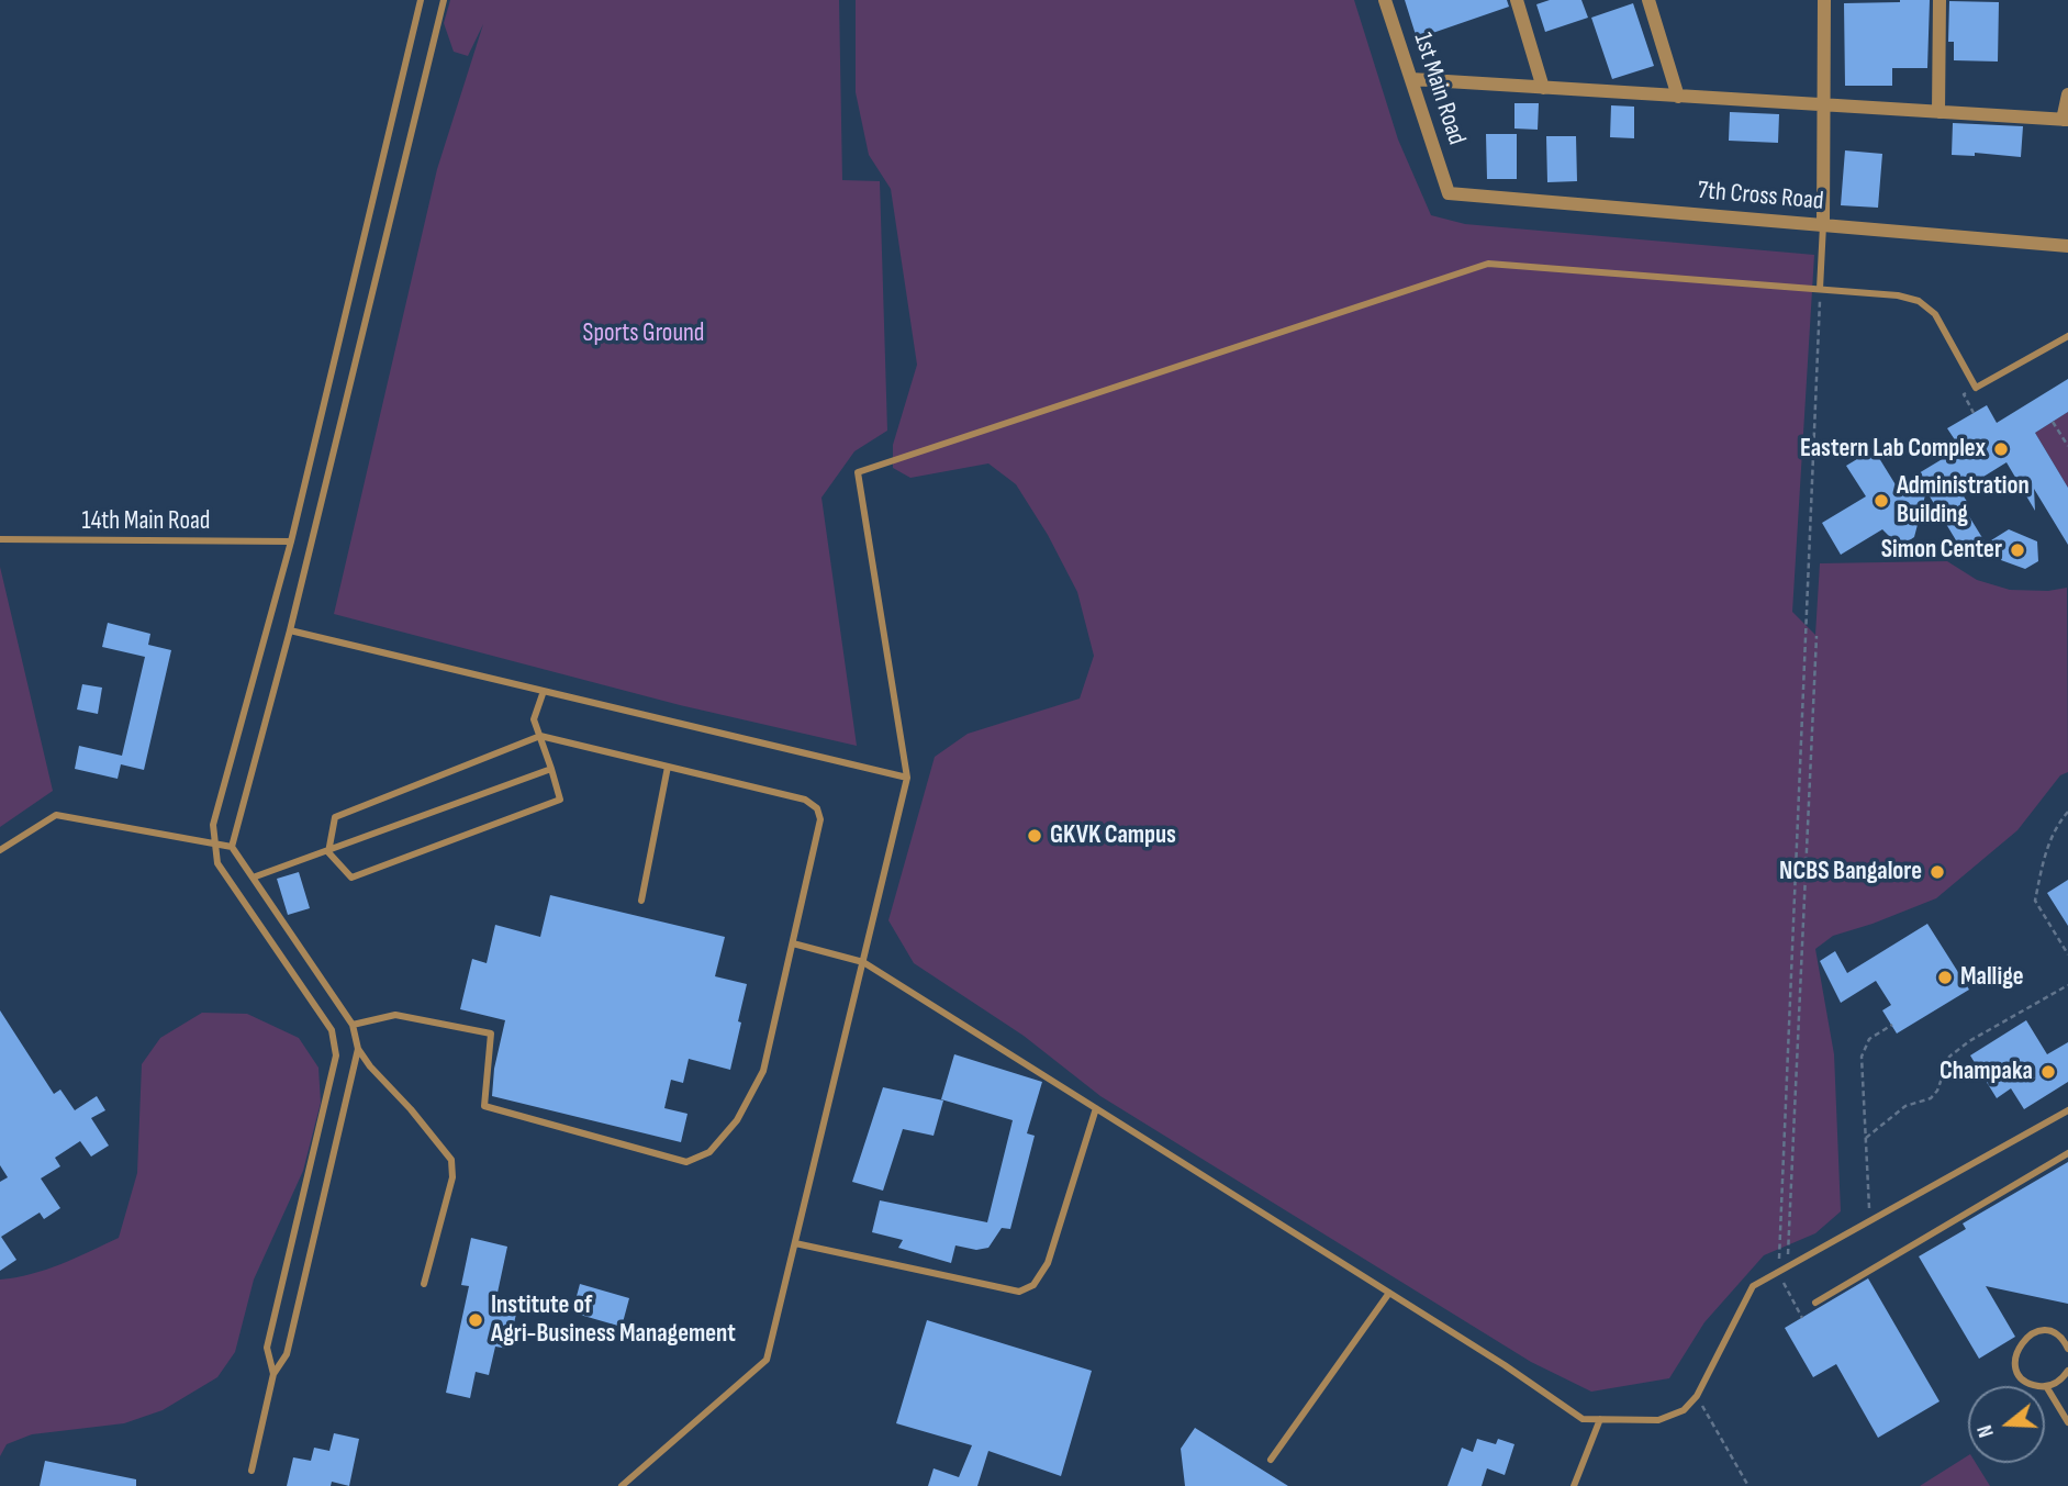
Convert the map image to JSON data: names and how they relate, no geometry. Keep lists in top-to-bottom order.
{
  "streets": {
    "street": ["1st Main Road", "7th Cross Road"],
    "lane": ["14th Main Road"]
  },
  "crossings": [
    ["1st Main Road", "7th Cross Road"]
  ],
  "parks": ["Sports Ground"],
  "places": [
    "Eastern Lab Complex",
    "Administration Building",
    "Simon Center",
    "GKVK Campus",
    "NCBS Bangalore",
    "Mallige",
    "Champaka",
    "Institute of Agri-Business Management"
  ],
  "north": "left"
}
